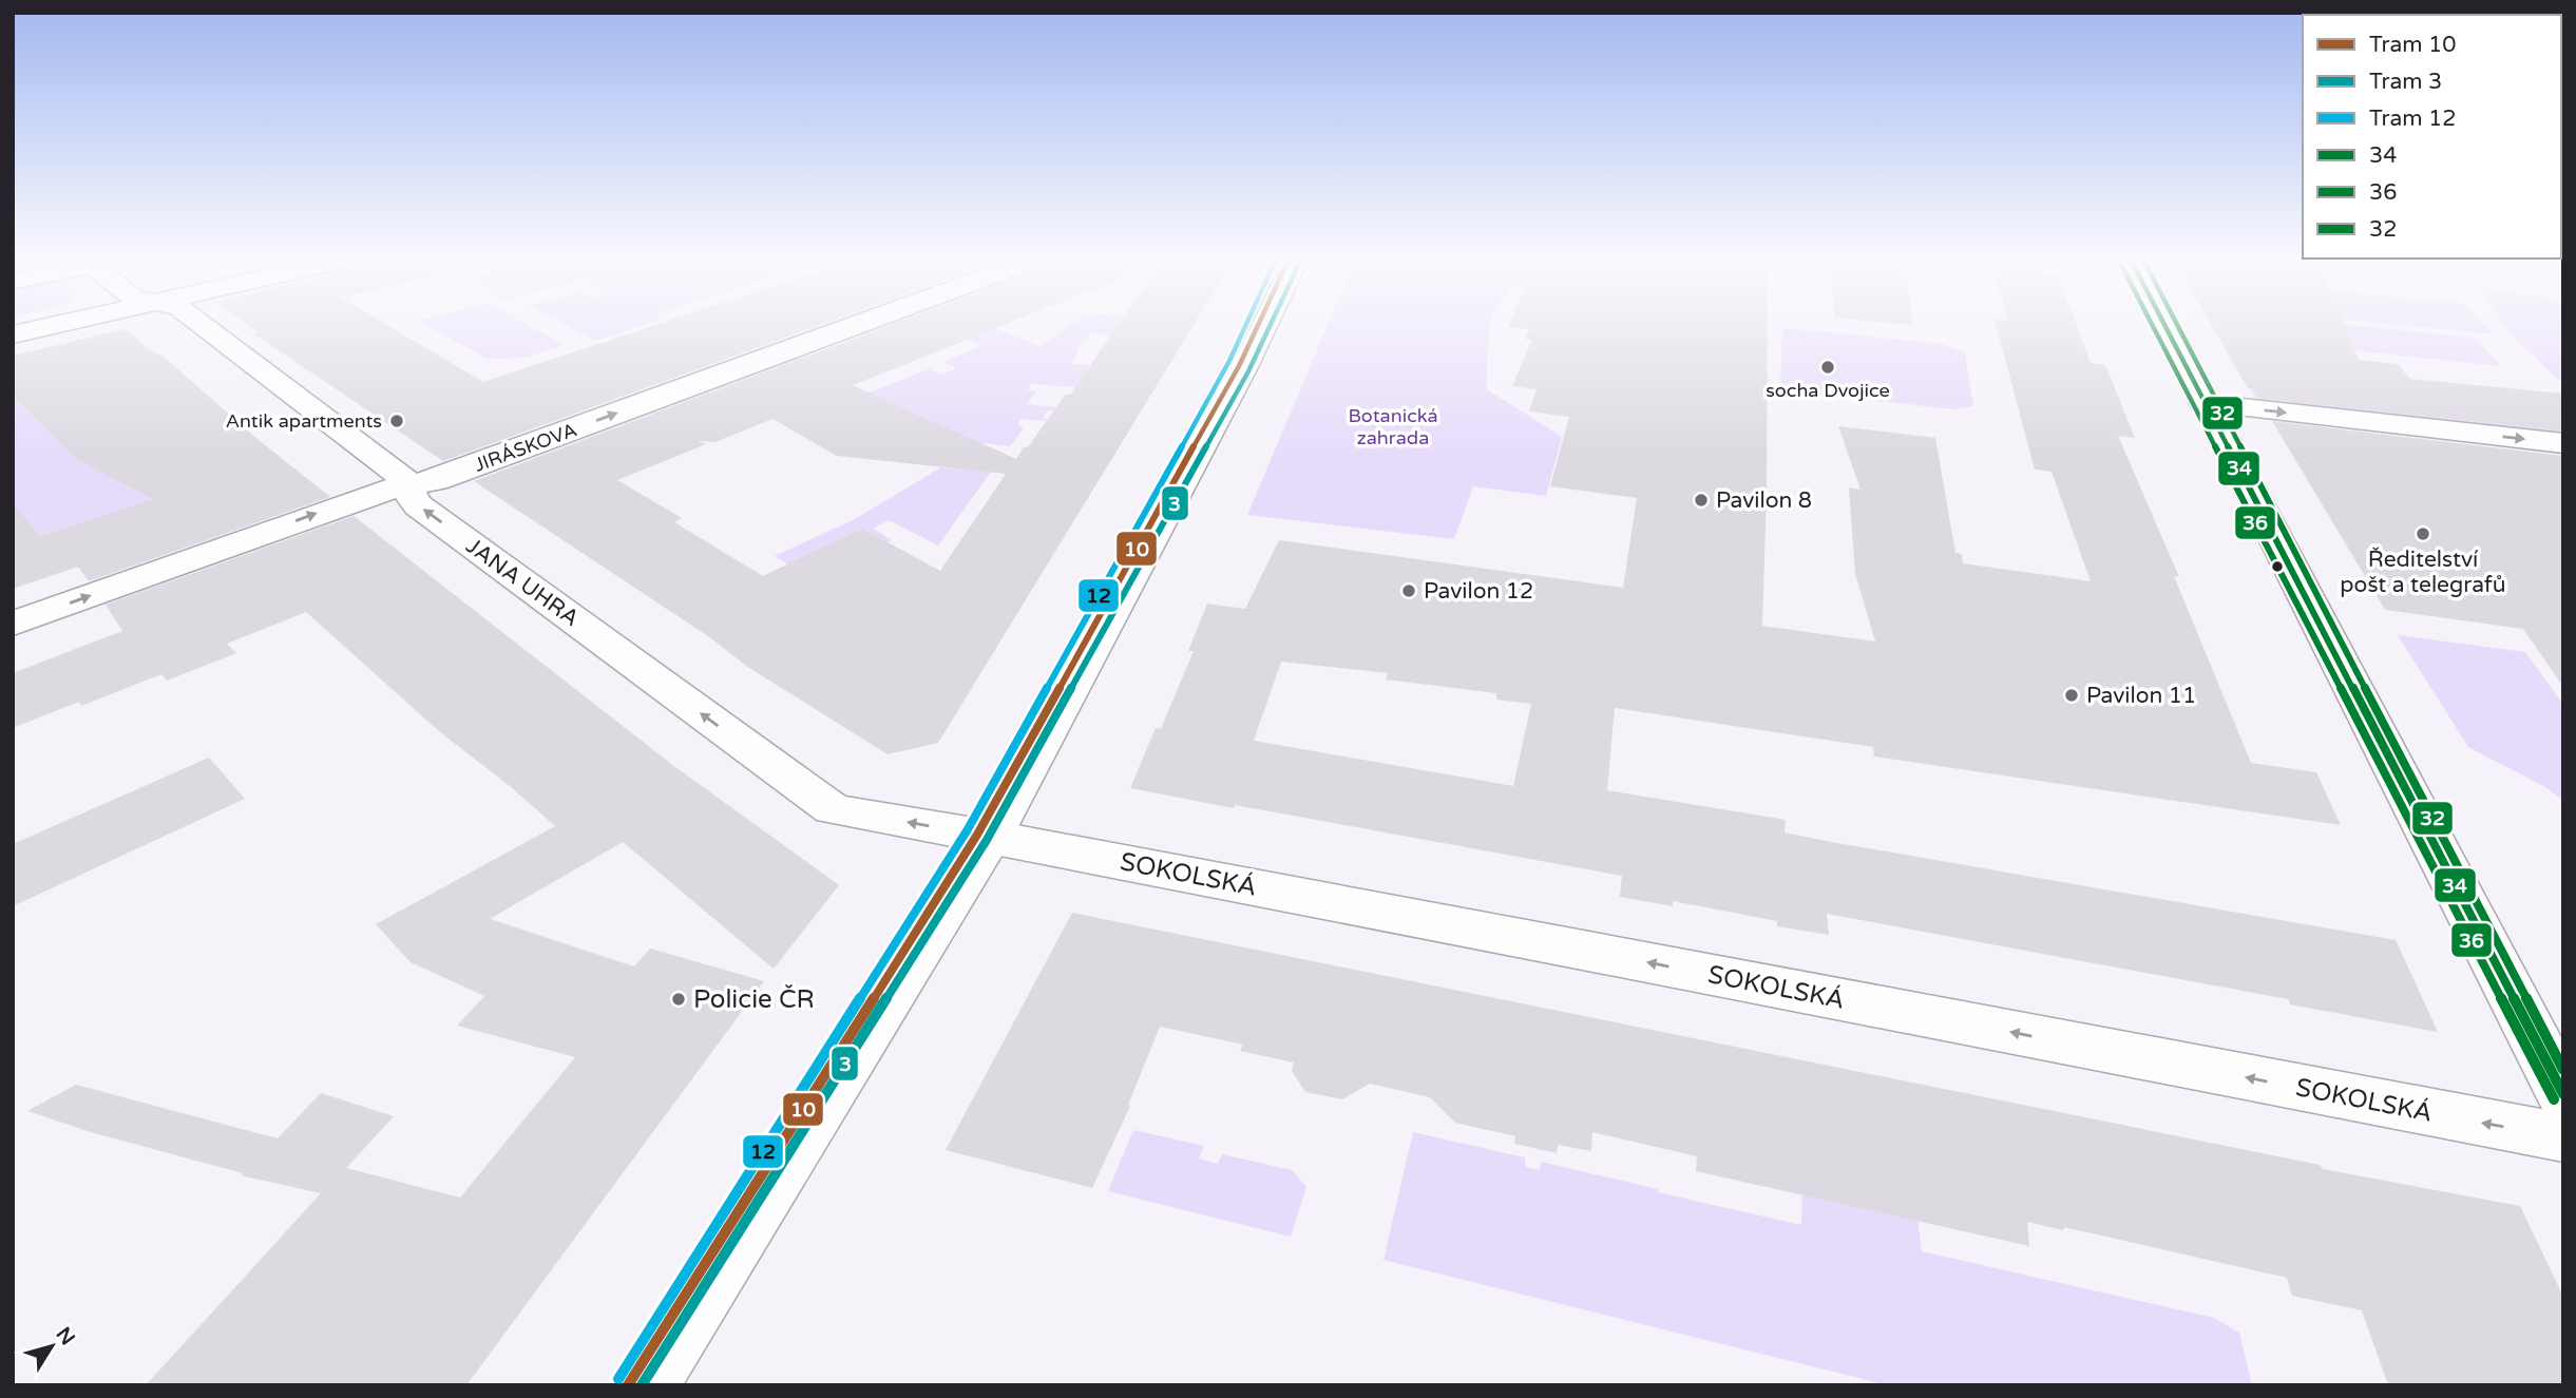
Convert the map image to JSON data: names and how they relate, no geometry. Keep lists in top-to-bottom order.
{
  "streets": {
    "street": ["JIRÁSKOVA", "JANA UHRA", "SOKOLSKÁ"]
  },
  "crossings": [
    ["JIRÁSKOVA", "JANA UHRA"],
    ["JANA UHRA", "SOKOLSKÁ"]
  ],
  "one_way": ["JIRÁSKOVA", "JANA UHRA", "SOKOLSKÁ"],
  "parks": ["Botanická zahrada"],
  "places": [
    "socha Dvojice",
    "Antik apartments",
    "Pavilon 8",
    "Ředitelství pošt a telegrafů",
    "Pavilon 12",
    "Pavilon 11",
    "Policie ČR"
  ],
  "lines": [
    "tram line 10",
    "tram line 3",
    "tram line 12",
    "transit line 34",
    "transit line 36",
    "transit line 32"
  ],
  "legend": [
    "Tram 10",
    "Tram 3",
    "Tram 12",
    "34",
    "36",
    "32"
  ],
  "north": "top right"
}
